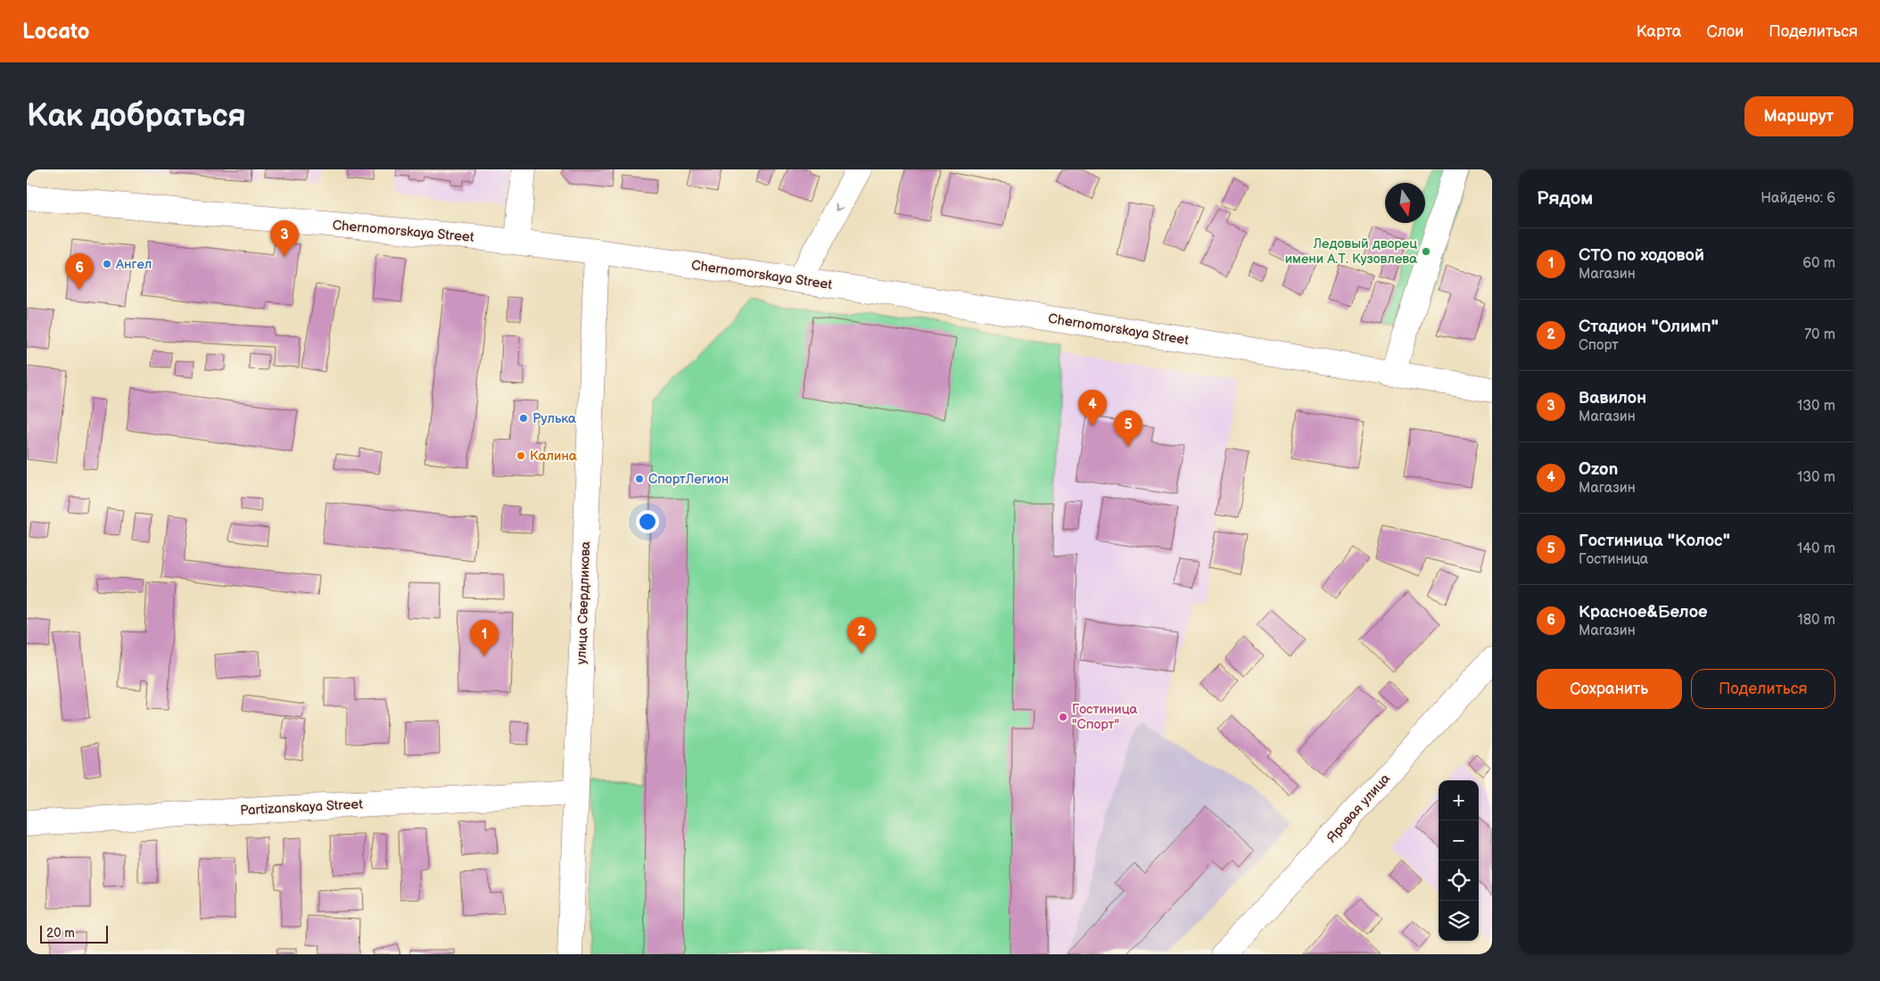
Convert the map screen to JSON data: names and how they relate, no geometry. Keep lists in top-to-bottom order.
{
  "streets": {
    "street": [
      "Chernomorskaya Street",
      "улица Свердликова",
      "Partizanskaya Street",
      "Яровая улица"
    ]
  },
  "crossings": [
    ["Chernomorskaya Street", "улица Свердликова"],
    ["улица Свердликова", "Partizanskaya Street"]
  ],
  "places": [
    "Ледовый дворец имени А.Т. Кузовлева",
    "Ангел",
    "Рулька",
    "Калина",
    "СпортЛегион",
    "Гостиница \"Спорт\""
  ],
  "scale_bar": "20 m",
  "north": "bottom",
  "page": {
    "header": "Locato",
    "nav": ["Карта", "Слои", "Поделиться"],
    "buttons": [
      "Маршрут",
      ["Сохранить", "Поделиться"]
    ],
    "title": "Как добраться",
    "heading": ["Рядом", "Найдено: 6"],
    "pins": [
      "3",
      "6",
      "4",
      "5",
      "2",
      "1"
    ],
    "list": [
      {
        "mark": "1",
        "name": "СТО по ходовой",
        "note": "Магазин",
        "value": "60 m"
      },
      {
        "mark": "2",
        "name": "Стадион \"Олимп\"",
        "note": "Спорт",
        "value": "70 m"
      },
      {
        "mark": "3",
        "name": "Вавилон",
        "note": "Магазин",
        "value": "130 m"
      },
      {
        "mark": "4",
        "name": "Ozon",
        "note": "Магазин",
        "value": "130 m"
      },
      {
        "mark": "5",
        "name": "Гостиница \"Колос\"",
        "note": "Гостиница",
        "value": "140 m"
      },
      {
        "mark": "6",
        "name": "Красное&Белое",
        "note": "Магазин",
        "value": "180 m"
      }
    ],
    "map_buttons": ["+", "−"],
    "scale": "20 m"
  }
}
